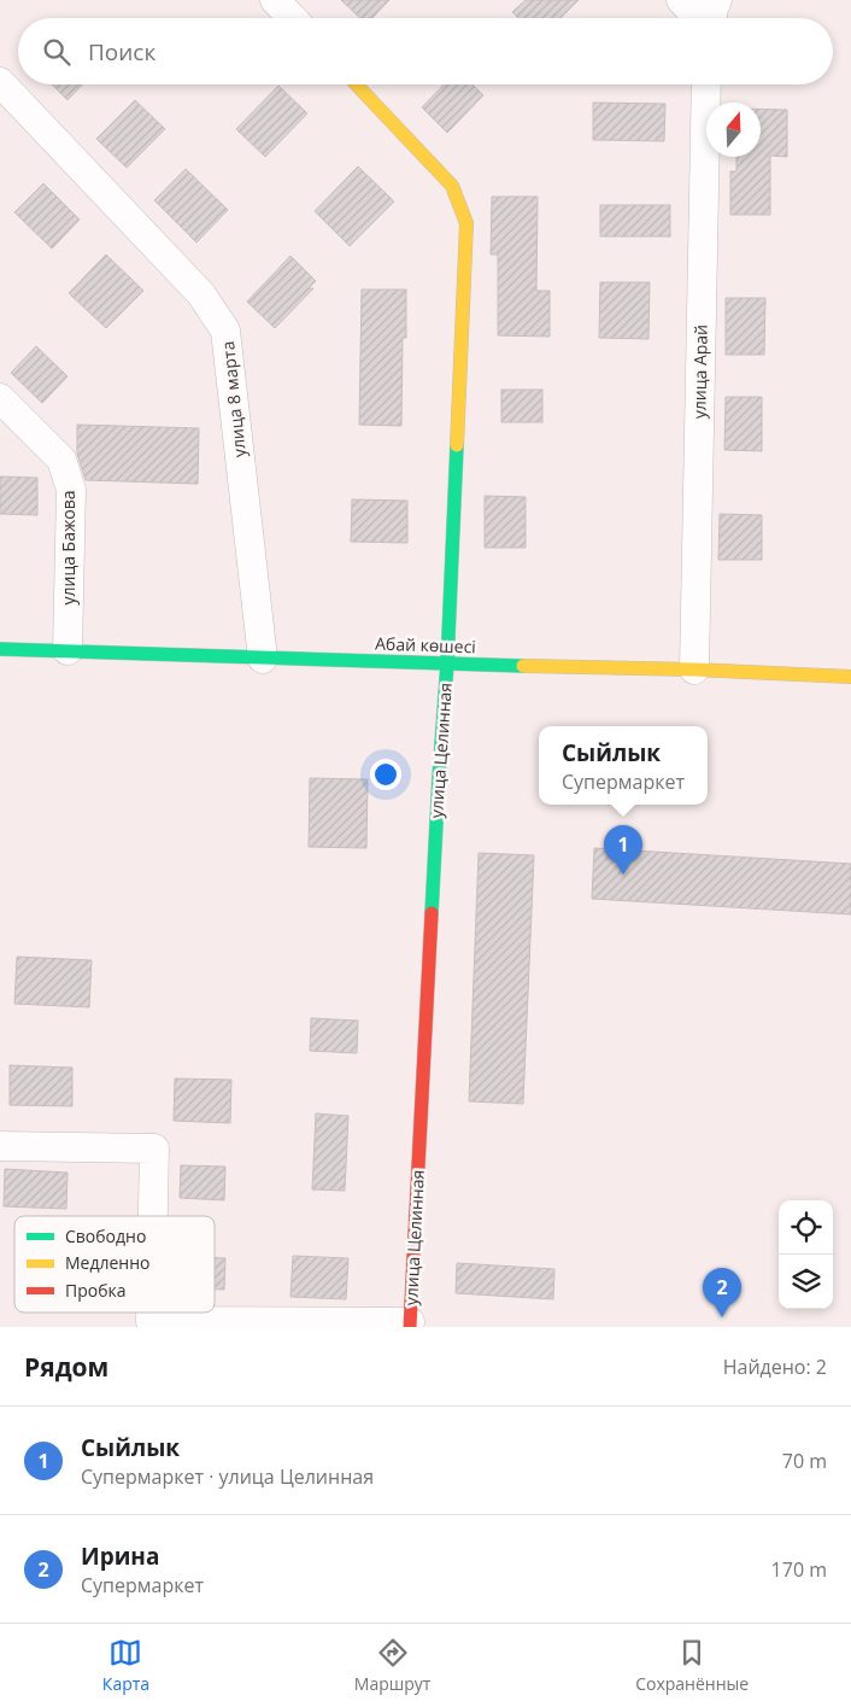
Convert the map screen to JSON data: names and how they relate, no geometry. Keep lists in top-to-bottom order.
{
  "streets": {
    "street": [
      "улица Арай",
      "улица 8 марта",
      "улица Бажова",
      "Абай көшесі",
      "улица Целинная"
    ]
  },
  "crossings": [
    ["улица Арай", "Абай көшесі"],
    ["улица 8 марта", "Абай көшесі"],
    ["улица Бажова", "Абай көшесі"],
    ["Абай көшесі", "улица Целинная"]
  ],
  "legend": ["Свободно", "Медленно", "Пробка"],
  "north": "top",
  "page": {
    "search": "Поиск",
    "popup": ["Сыйлык", "Супермаркет"],
    "pins": ["1", "2"],
    "heading": ["Рядом", "Найдено: 2"],
    "list": [
      {
        "mark": "1",
        "name": "Сыйлык",
        "note": "Супермаркет · улица Целинная",
        "value": "70 m"
      },
      {
        "mark": "2",
        "name": "Ирина",
        "note": "Супермаркет",
        "value": "170 m"
      }
    ],
    "nav": ["Карта", "Маршрут", "Сохранённые"]
  }
}
